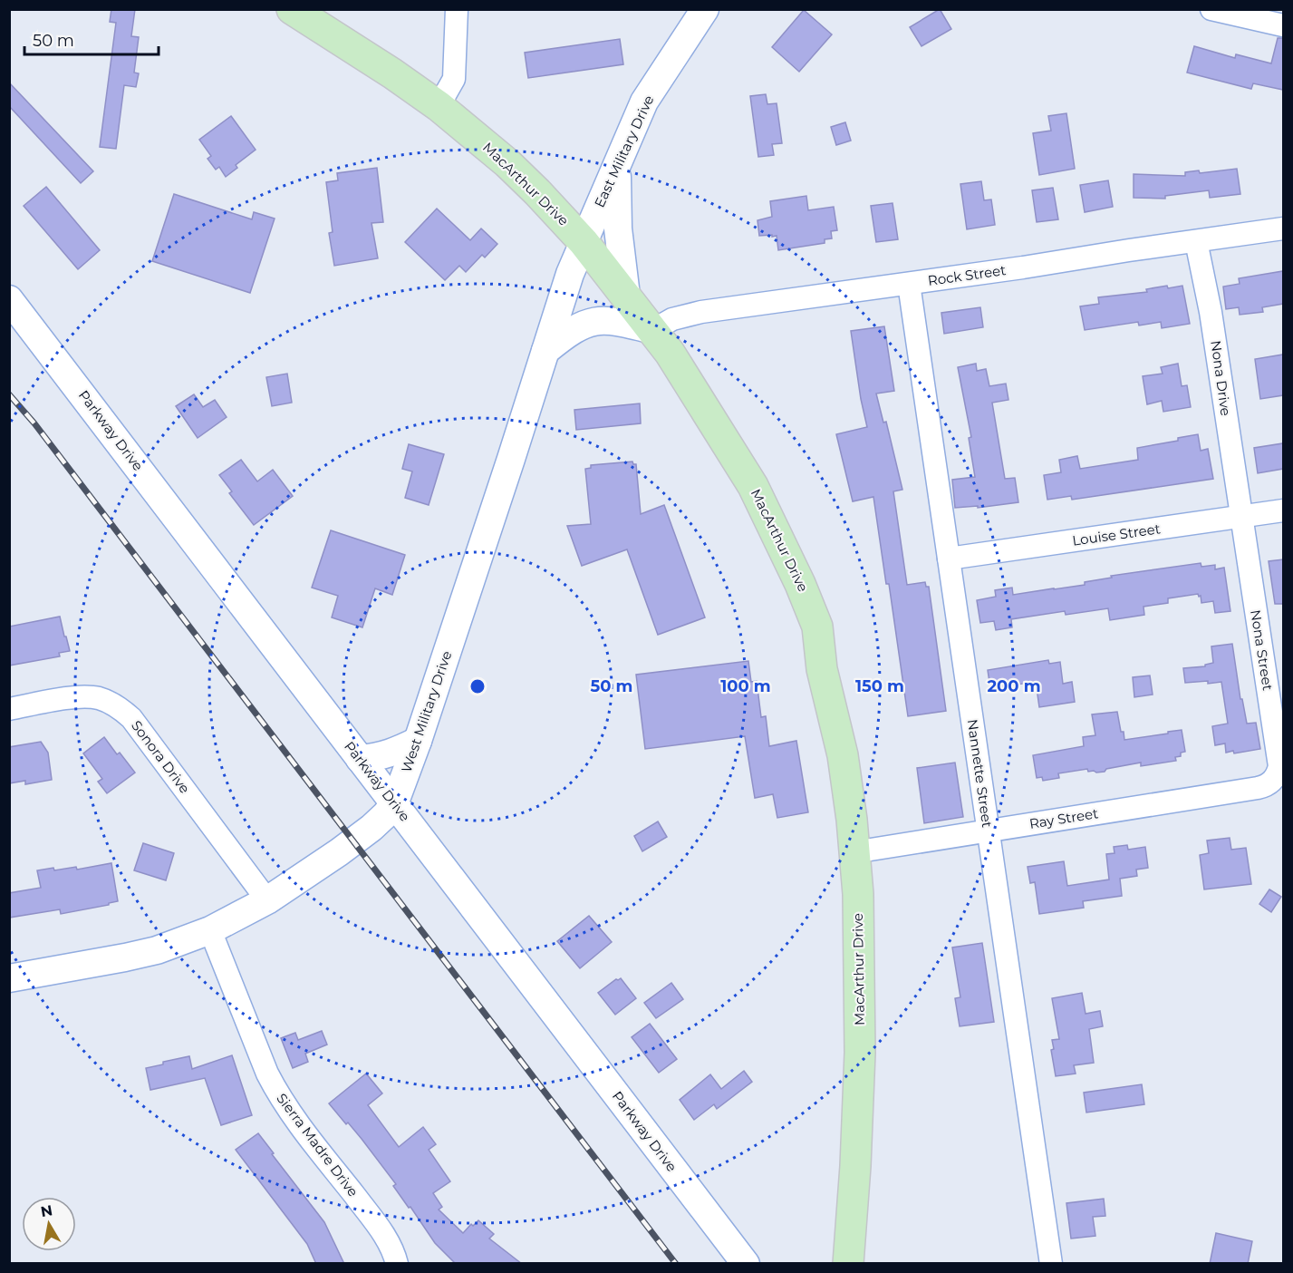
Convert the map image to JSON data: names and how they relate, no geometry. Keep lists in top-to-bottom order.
{
  "streets": {
    "main road": ["MacArthur Drive"],
    "street": [
      "East Military Drive",
      "Rock Street",
      "Nona Drive",
      "Parkway Drive",
      "Louise Street",
      "Nona Street",
      "West Military Drive",
      "Sonora Drive",
      "Nannette Street",
      "Ray Street",
      "Sierra Madre Drive"
    ]
  },
  "crossings": [
    ["East Military Drive", "MacArthur Drive"],
    ["East Military Drive", "West Military Drive"],
    ["MacArthur Drive", "Rock Street"],
    ["MacArthur Drive", "West Military Drive"],
    ["MacArthur Drive", "Ray Street"],
    ["Rock Street", "Nona Drive"],
    ["Rock Street", "Nannette Street"],
    ["Nona Drive", "Louise Street"],
    ["Nona Drive", "Nona Street"],
    ["Parkway Drive", "West Military Drive"],
    ["Louise Street", "Nona Street"],
    ["Louise Street", "Nannette Street"],
    ["Nona Street", "Ray Street"],
    ["West Military Drive", "Sonora Drive"],
    ["West Military Drive", "Sierra Madre Drive"],
    ["Nannette Street", "Ray Street"]
  ],
  "scale_bar": "50 m",
  "north": "top",
  "rings": [
    "50 m",
    "100 m",
    "150 m",
    "200 m"
  ]
}
